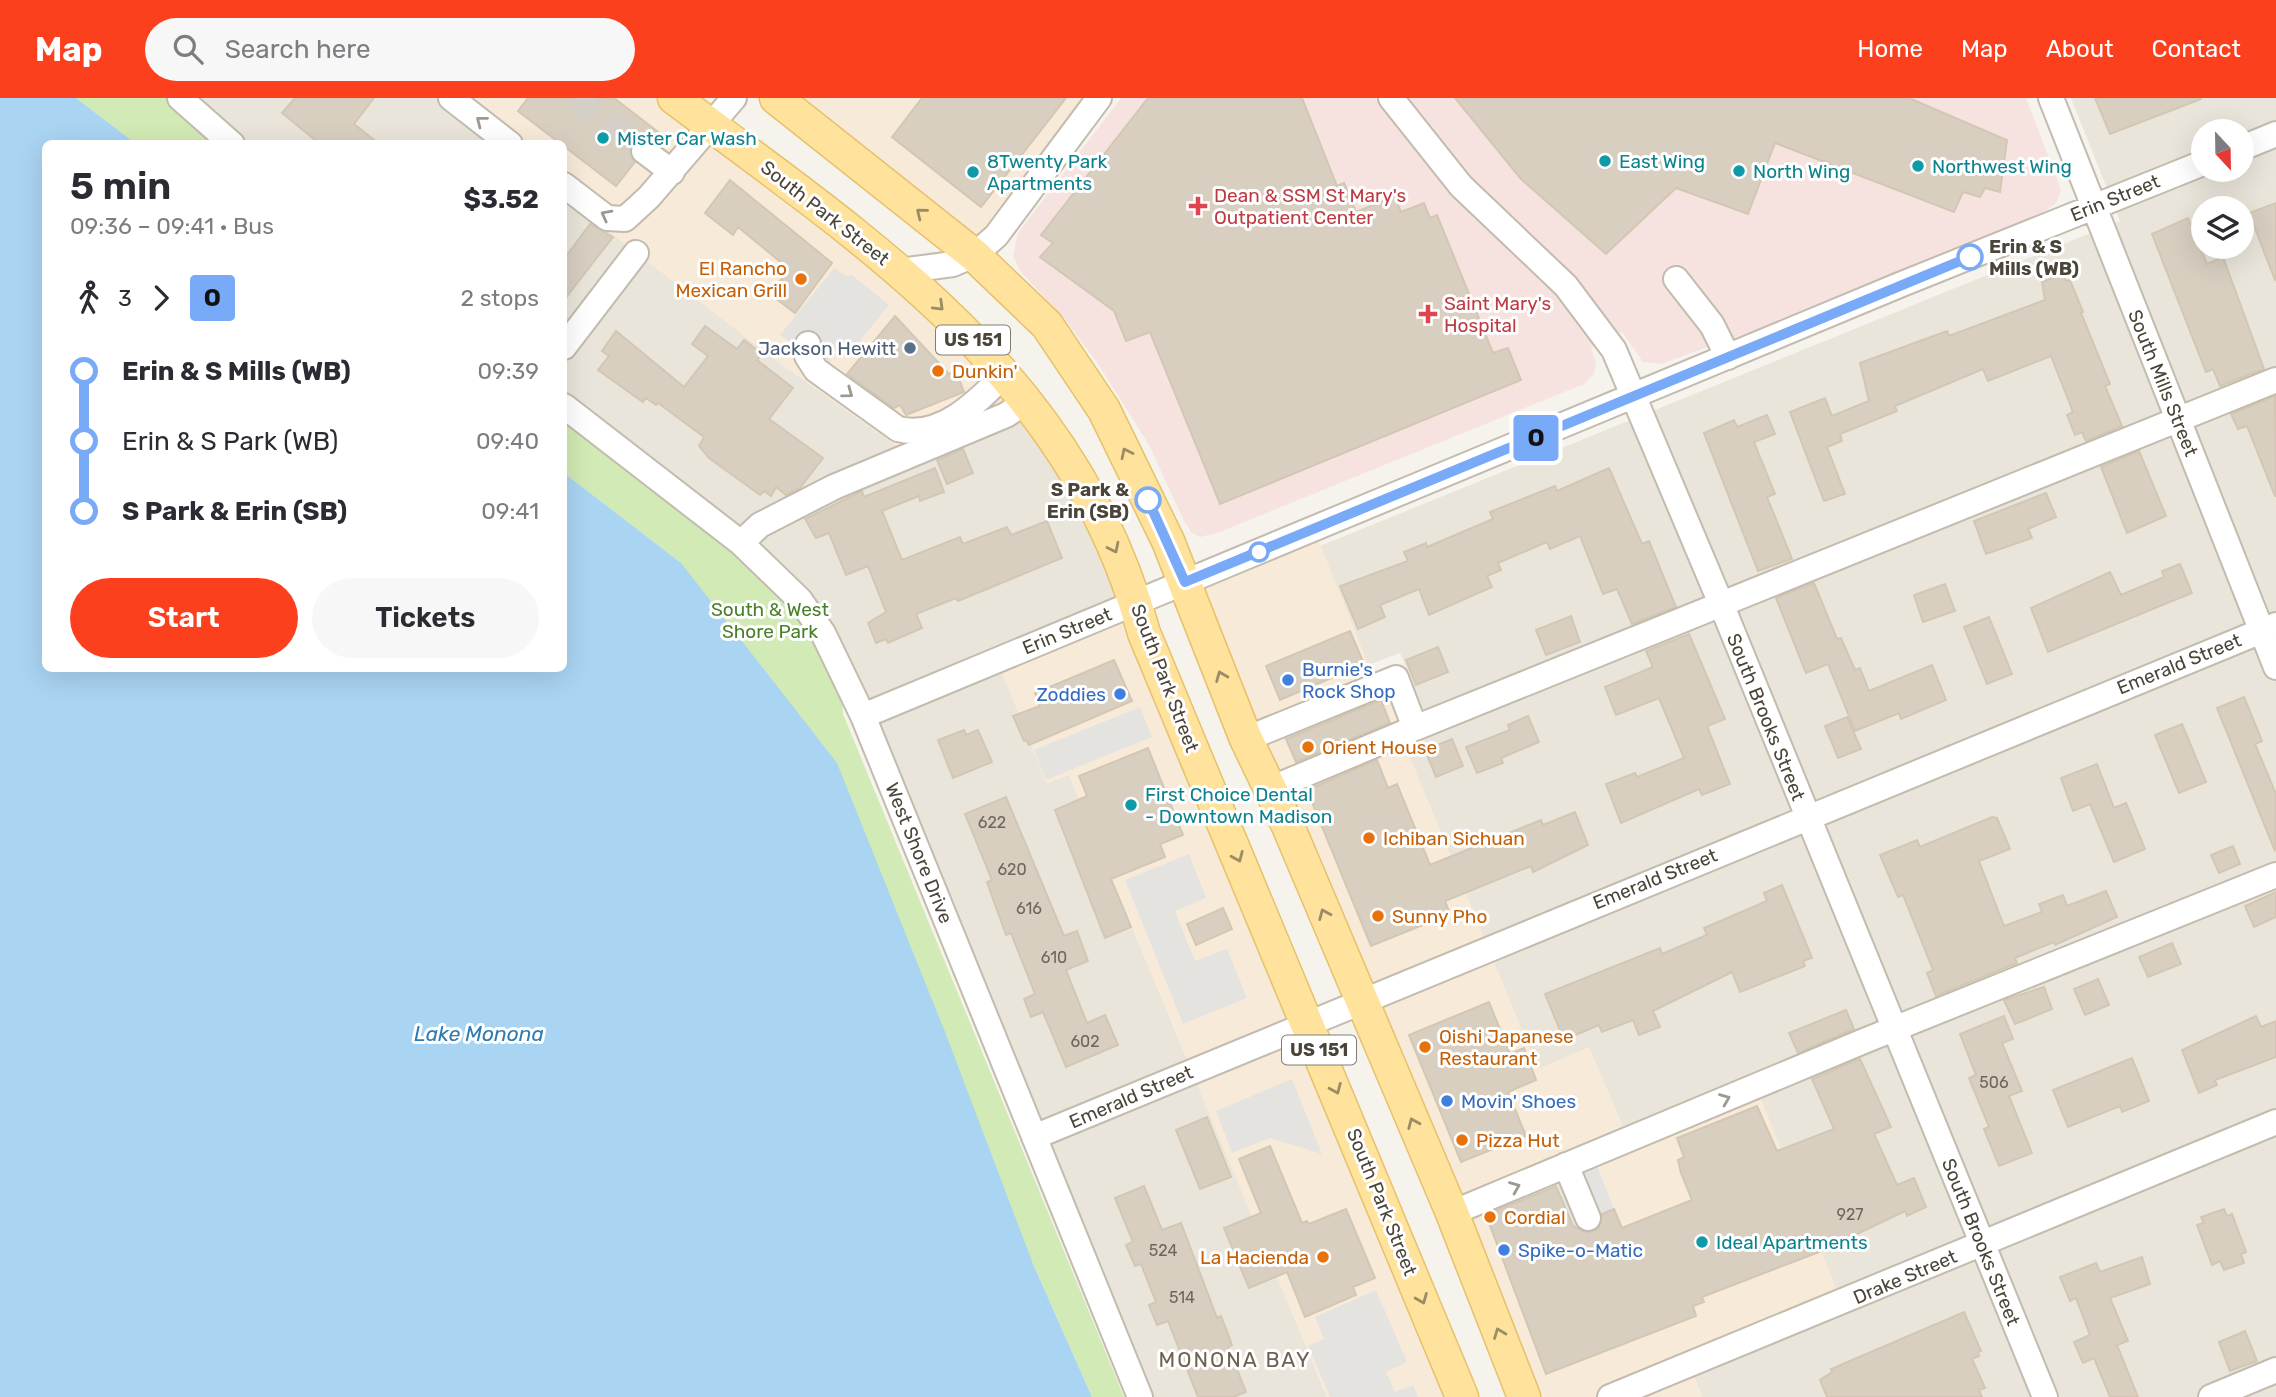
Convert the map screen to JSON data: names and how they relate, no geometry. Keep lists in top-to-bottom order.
{
  "streets": {
    "main road": ["South Park Street", "US 151"],
    "street": [
      "Erin Street",
      "South Mills Street",
      "Emerald Street",
      "South Brooks Street",
      "West Shore Drive",
      "Drake Street"
    ]
  },
  "crossings": [
    ["Erin Street", "South Park Street"],
    ["Erin Street", "US 151"],
    ["Erin Street", "South Mills Street"],
    ["Erin Street", "South Brooks Street"],
    ["Erin Street", "West Shore Drive"],
    ["South Park Street", "Emerald Street"],
    ["US 151", "Emerald Street"],
    ["South Mills Street", "Emerald Street"],
    ["Emerald Street", "South Brooks Street"],
    ["Emerald Street", "West Shore Drive"],
    ["South Brooks Street", "Drake Street"]
  ],
  "districts": ["MONONA BAY"],
  "water": ["Lake Monona"],
  "parks": ["South & West Shore Park"],
  "places": {
    "other": [
      "Mister Car Wash",
      "East Wing",
      "Northwest Wing",
      "North Wing",
      "8Twenty Park Apartments",
      "Erin & S Mills (WB)",
      "El Rancho Mexican Grill",
      "Jackson Hewitt",
      "Dunkin'",
      "S Park & Erin (SB)",
      "Burnie's Rock Shop",
      "Zoddies",
      "Orient House",
      "First Choice Dental - Downtown Madison",
      "Ichiban Sichuan",
      "Sunny Pho",
      "Oishi Japanese Restaurant",
      "Movin' Shoes",
      "Pizza Hut",
      "Cordial",
      "Ideal Apartments",
      "Spike-o-Matic",
      "La Hacienda"
    ],
    "health": ["Dean & SSM St Mary's Outpatient Center", "Saint Mary's Hospital"]
  },
  "lines": ["bus line O"],
  "house_numbers": [
    "622",
    "620",
    "616",
    "610",
    "602",
    "506",
    "927",
    "524",
    "514"
  ],
  "north": "bottom",
  "page": {
    "header": "Map",
    "search": "Search here",
    "nav": [
      "Home",
      "Map",
      "About",
      "Contact"
    ],
    "on_map": "O",
    "heading": ["5 min", "09:36 – 09:41 · Bus", "$3.52"],
    "legs": ["3", "O", "2 stops"],
    "list": [
      {
        "name": "Erin & S Mills (WB)",
        "value": "09:39"
      },
      {
        "name": "Erin & S Park (WB)",
        "value": "09:40"
      },
      {
        "name": "S Park & Erin (SB)",
        "value": "09:41"
      }
    ],
    "buttons": ["Start", "Tickets"]
  }
}
